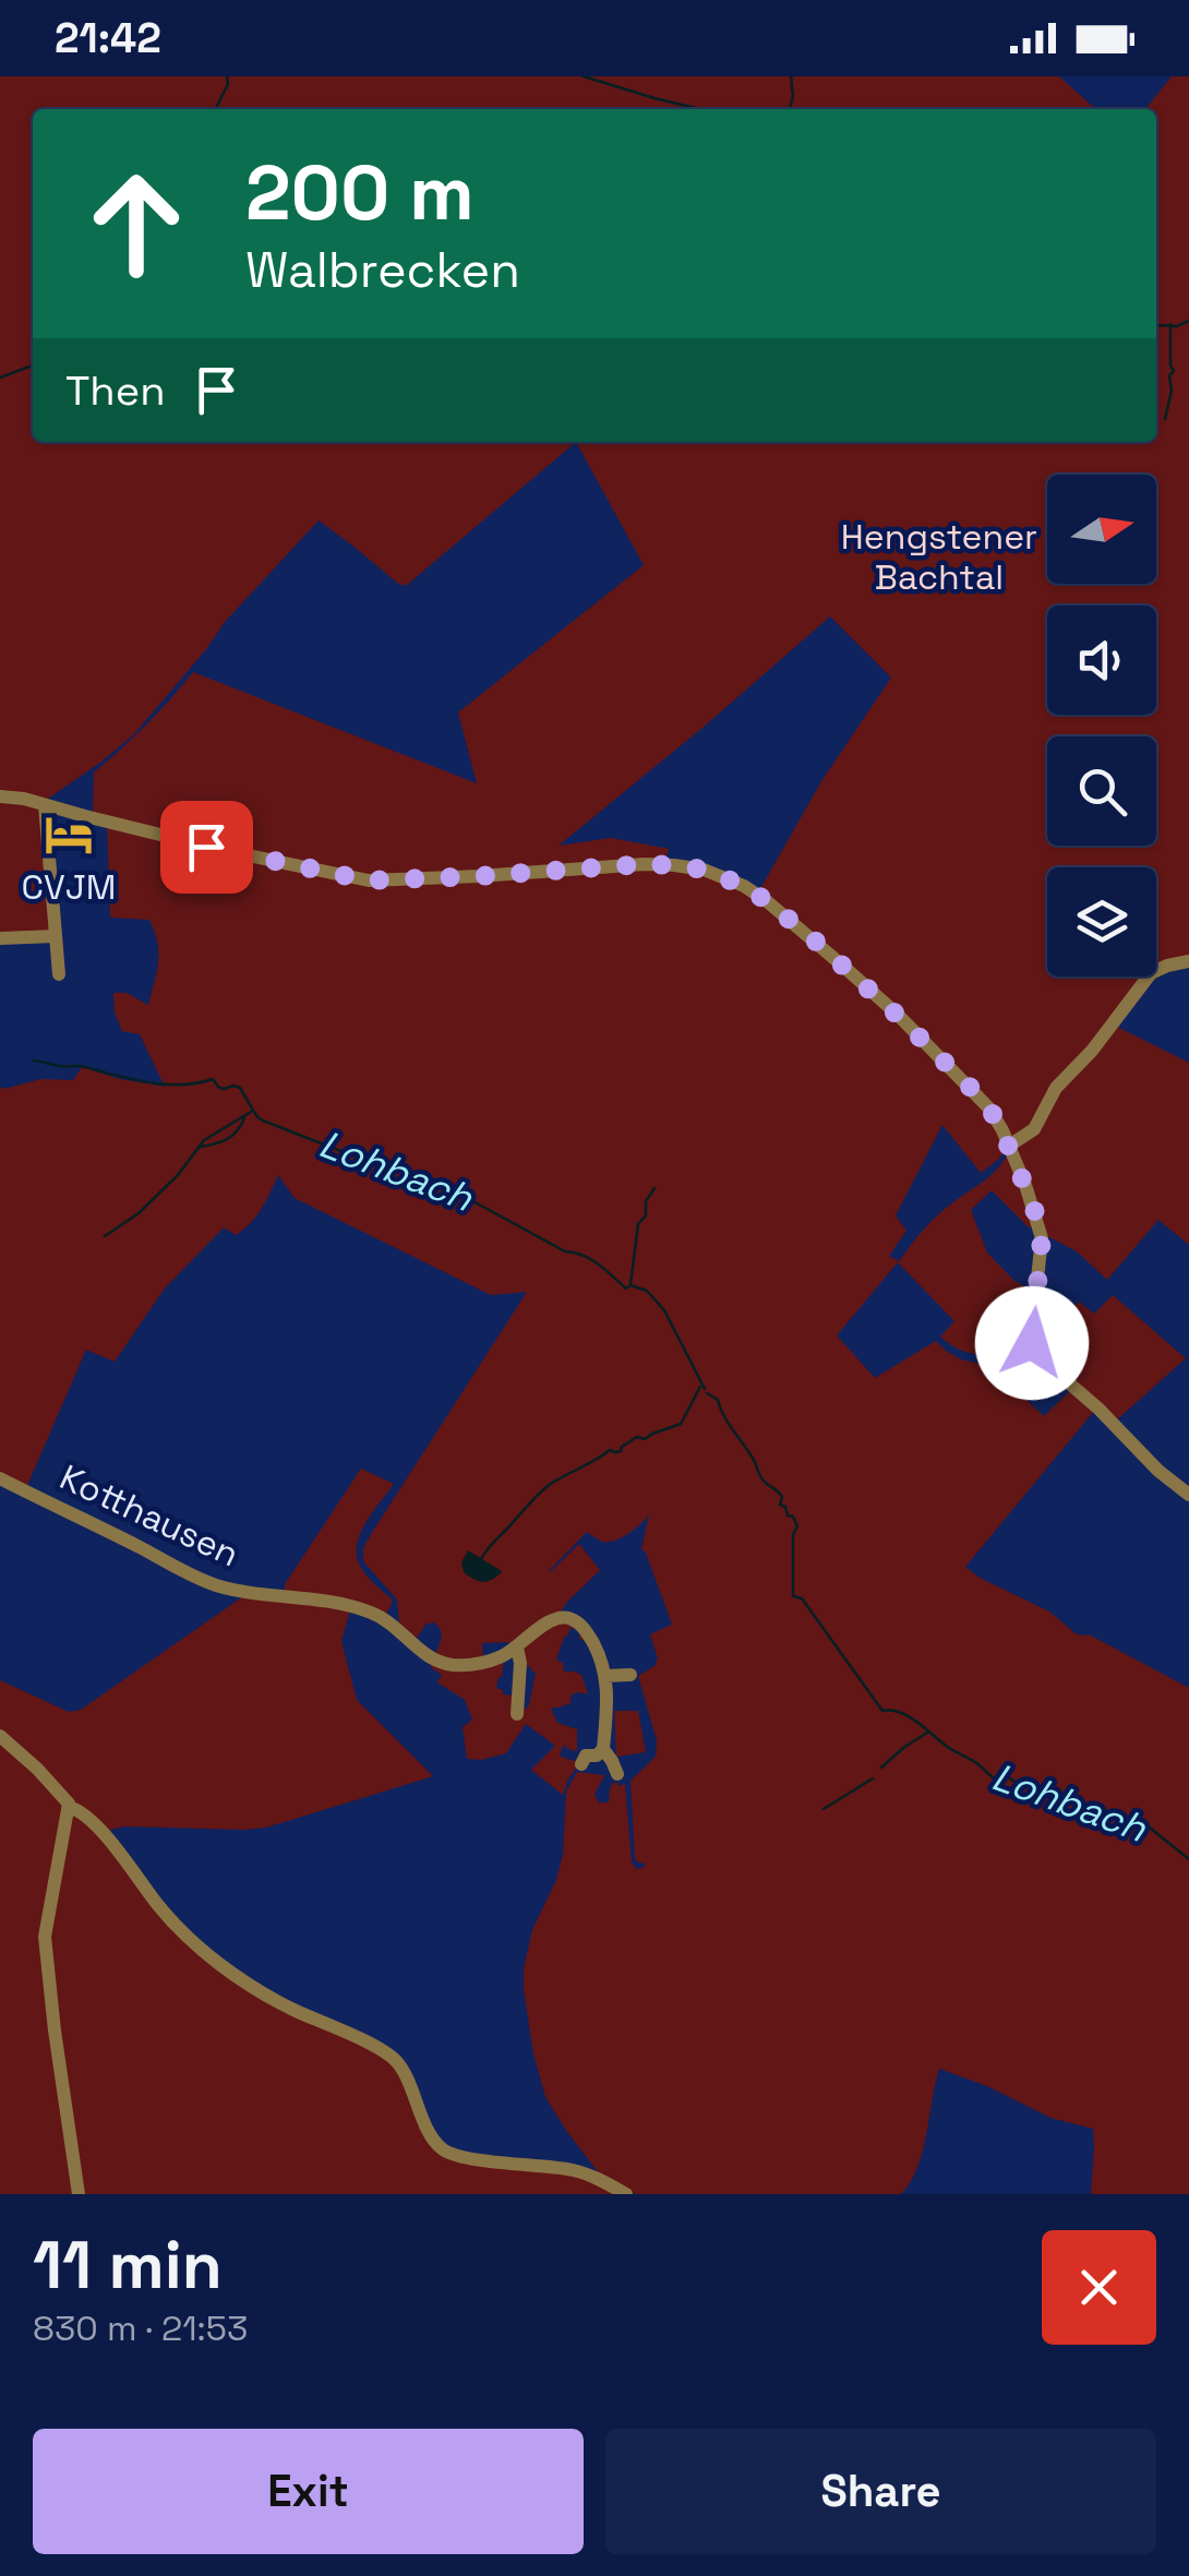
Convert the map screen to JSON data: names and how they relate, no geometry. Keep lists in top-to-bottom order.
{
  "streets": {
    "street": ["Kotthausen"]
  },
  "water": ["Lohbach"],
  "parks": ["Hengstener Bachtal"],
  "places": {
    "hotel": ["CVJM"]
  },
  "north": "right",
  "page": {
    "status": "21:42",
    "turn": ["200 m", "Walbrecken"],
    "then": "Then",
    "heading": ["11 min", "830 m · 21:53"],
    "buttons": ["Exit", "Share"]
  }
}
